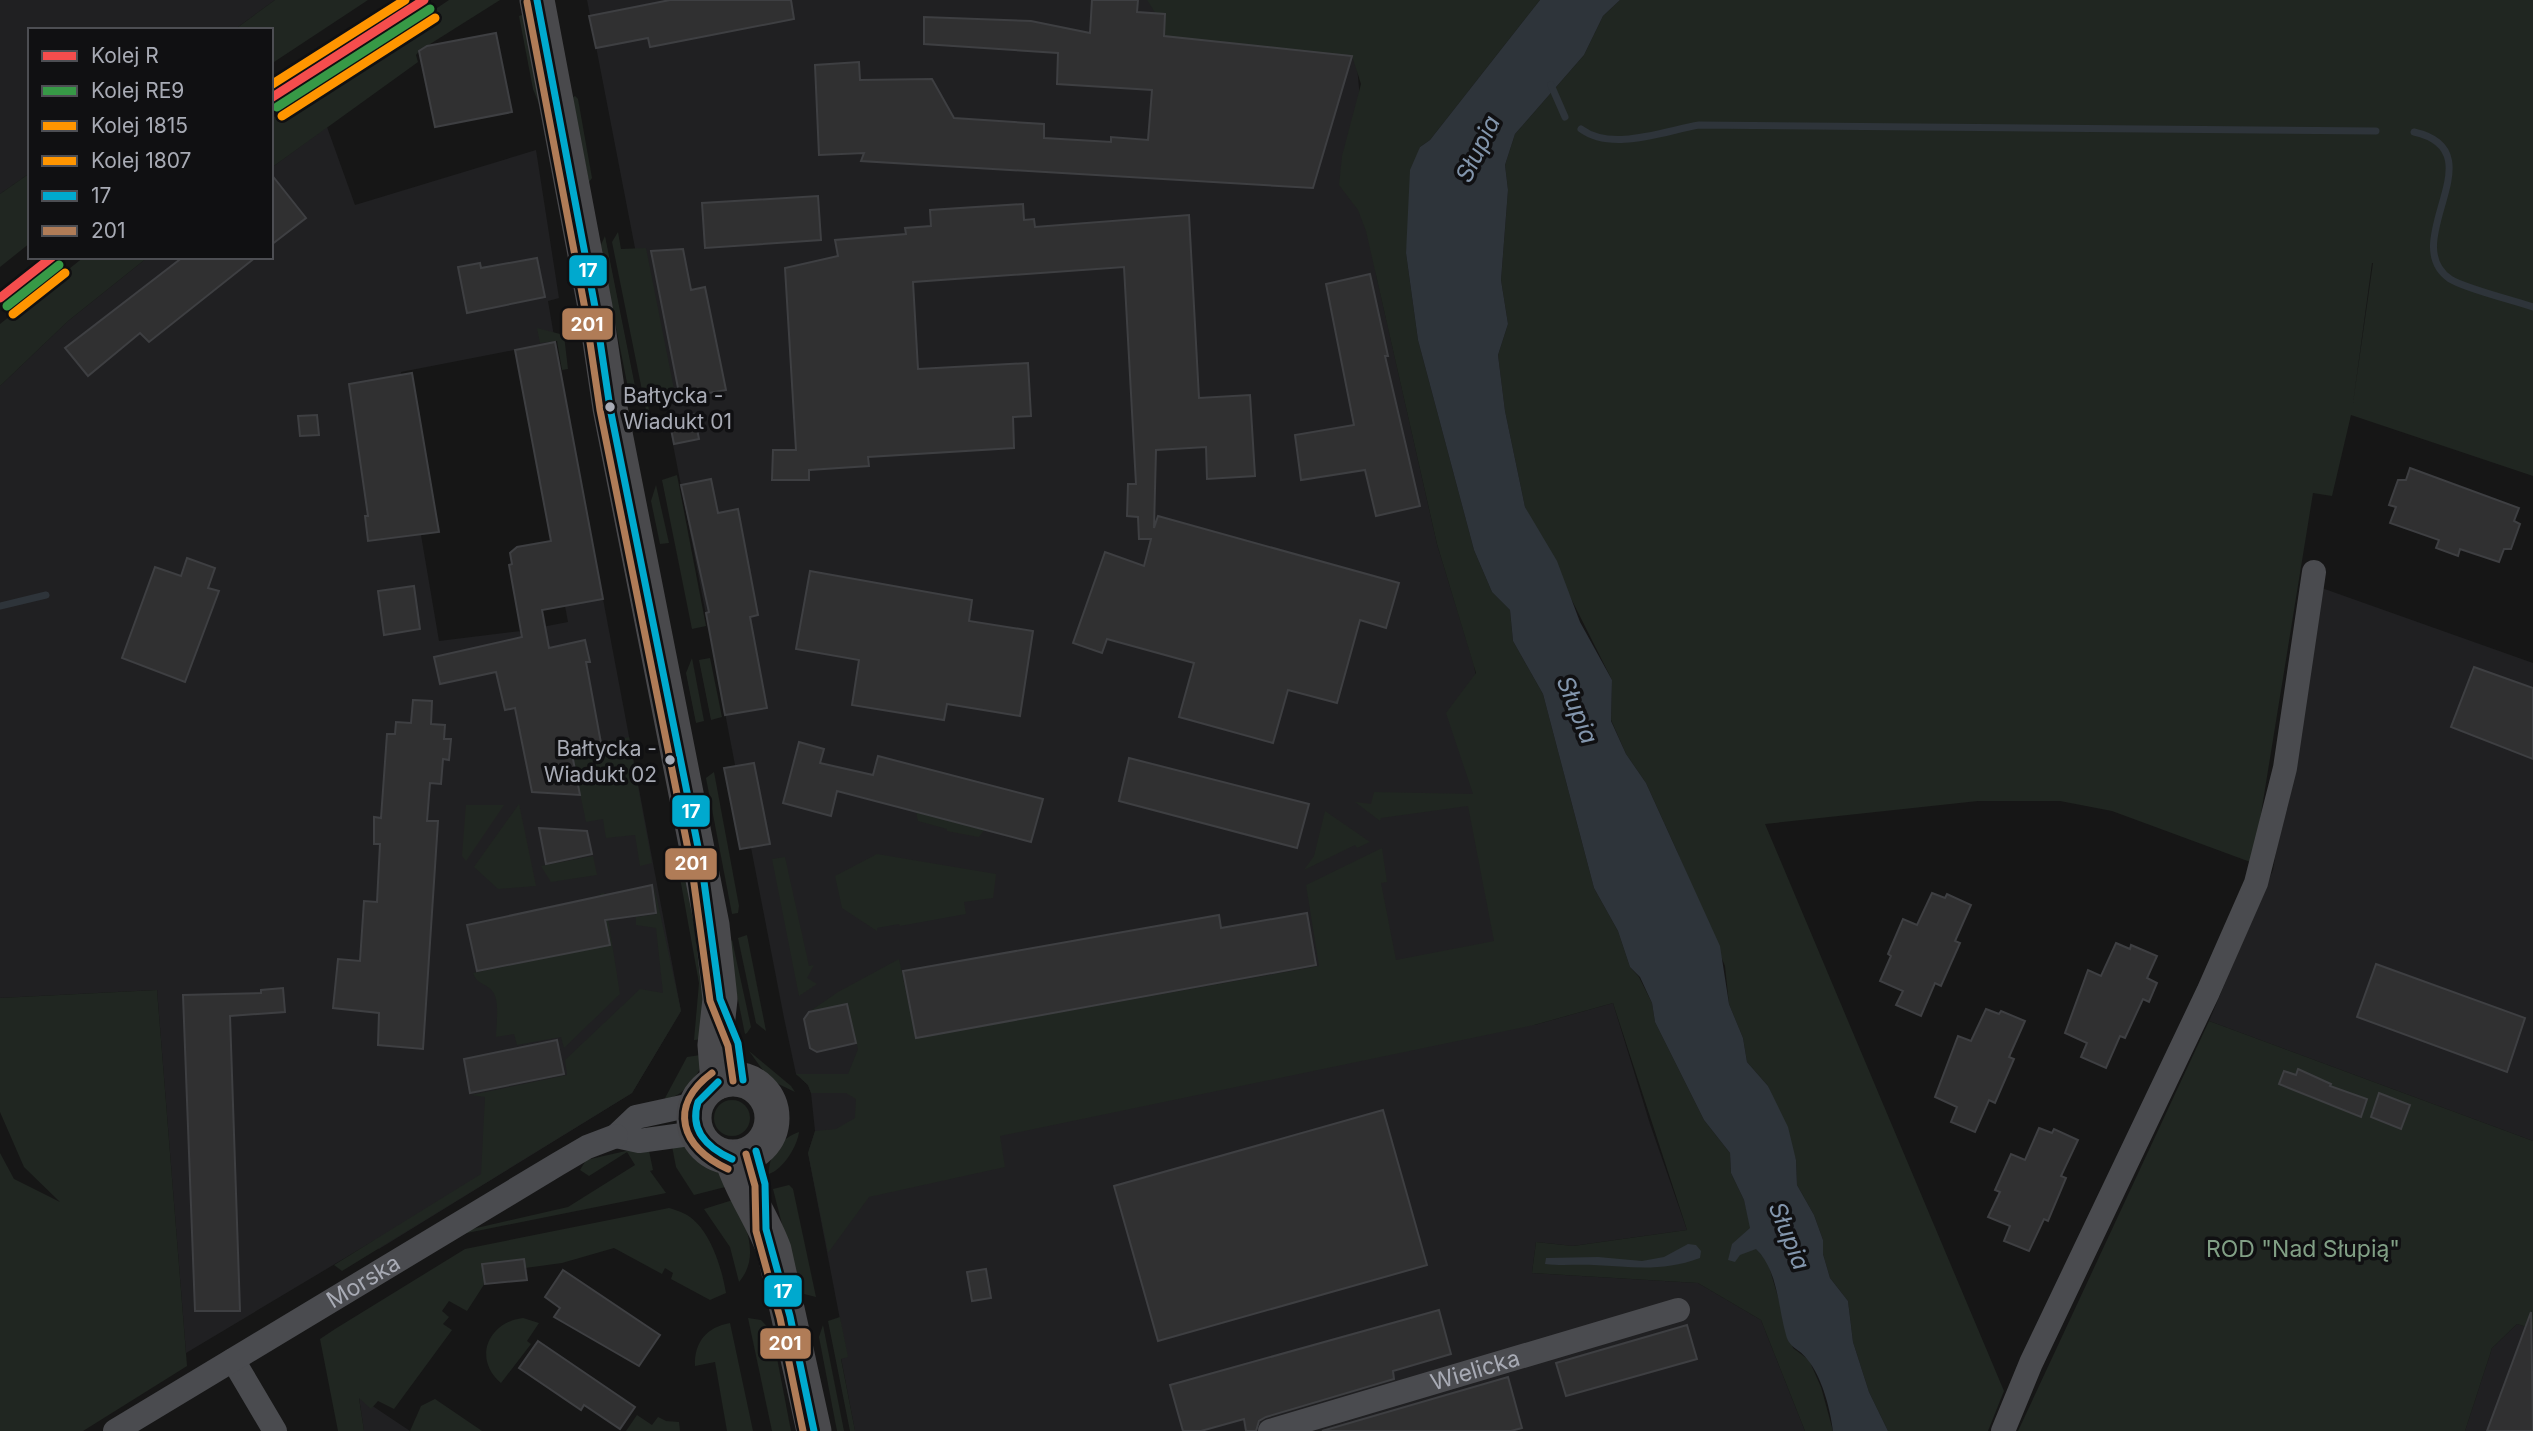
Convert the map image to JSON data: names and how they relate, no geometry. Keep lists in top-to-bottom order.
{
  "streets": {
    "street": ["Morska", "Wielicka"]
  },
  "water": ["Słupia"],
  "parks": ["ROD \"Nad Słupią\""],
  "places": ["Bałtycka - Wiadukt 01", "Bałtycka - Wiadukt 02"],
  "lines": [
    "rail line R",
    "rail line 1815",
    "transit line 17",
    "transit line 201",
    "rail line RE9",
    "rail line 1807"
  ],
  "legend": [
    "Kolej R",
    "Kolej RE9",
    "Kolej 1815",
    "Kolej 1807",
    "17",
    "201"
  ]
}
